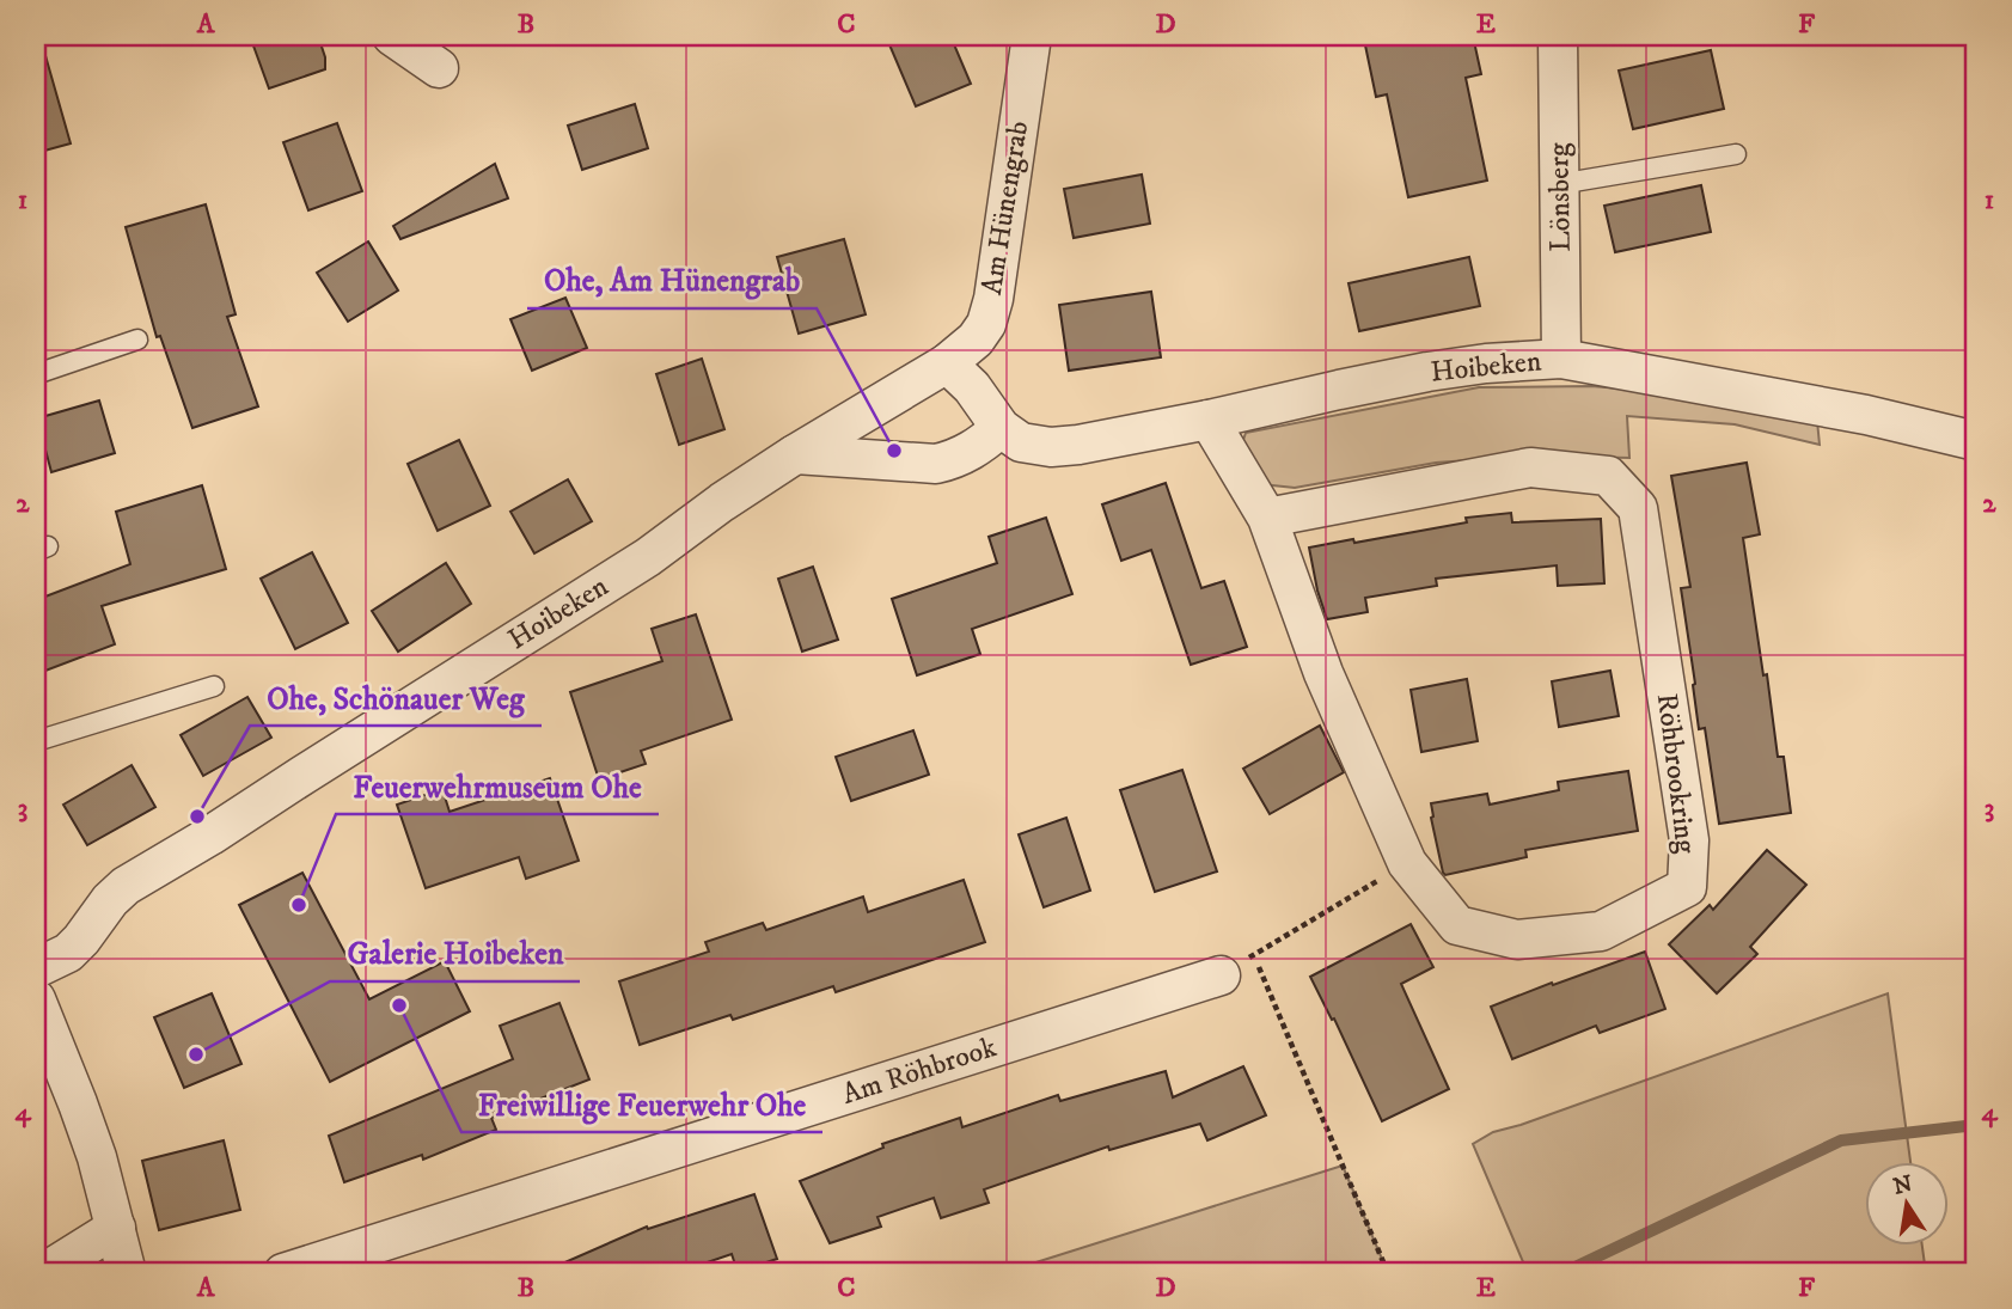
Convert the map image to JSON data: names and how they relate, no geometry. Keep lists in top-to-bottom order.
{
  "streets": {
    "street": [
      "Lönsberg",
      "Am Hünengrab",
      "Hoibeken",
      "Röhbrookring",
      "Am Röhbrook"
    ]
  },
  "crossings": [
    ["Lönsberg", "Hoibeken"],
    ["Am Hünengrab", "Hoibeken"],
    ["Hoibeken", "Röhbrookring"]
  ],
  "places": [
    "Ohe, Am Hünengrab",
    "Ohe, Schönauer Weg",
    "Feuerwehrmuseum Ohe",
    "Freiwillige Feuerwehr Ohe",
    "Galerie Hoibeken"
  ],
  "north": "top",
  "grid": {
    "columns": [
      "A",
      "B",
      "C",
      "D",
      "E",
      "F"
    ],
    "rows": [
      "1",
      "2",
      "3",
      "4"
    ]
  }
}
